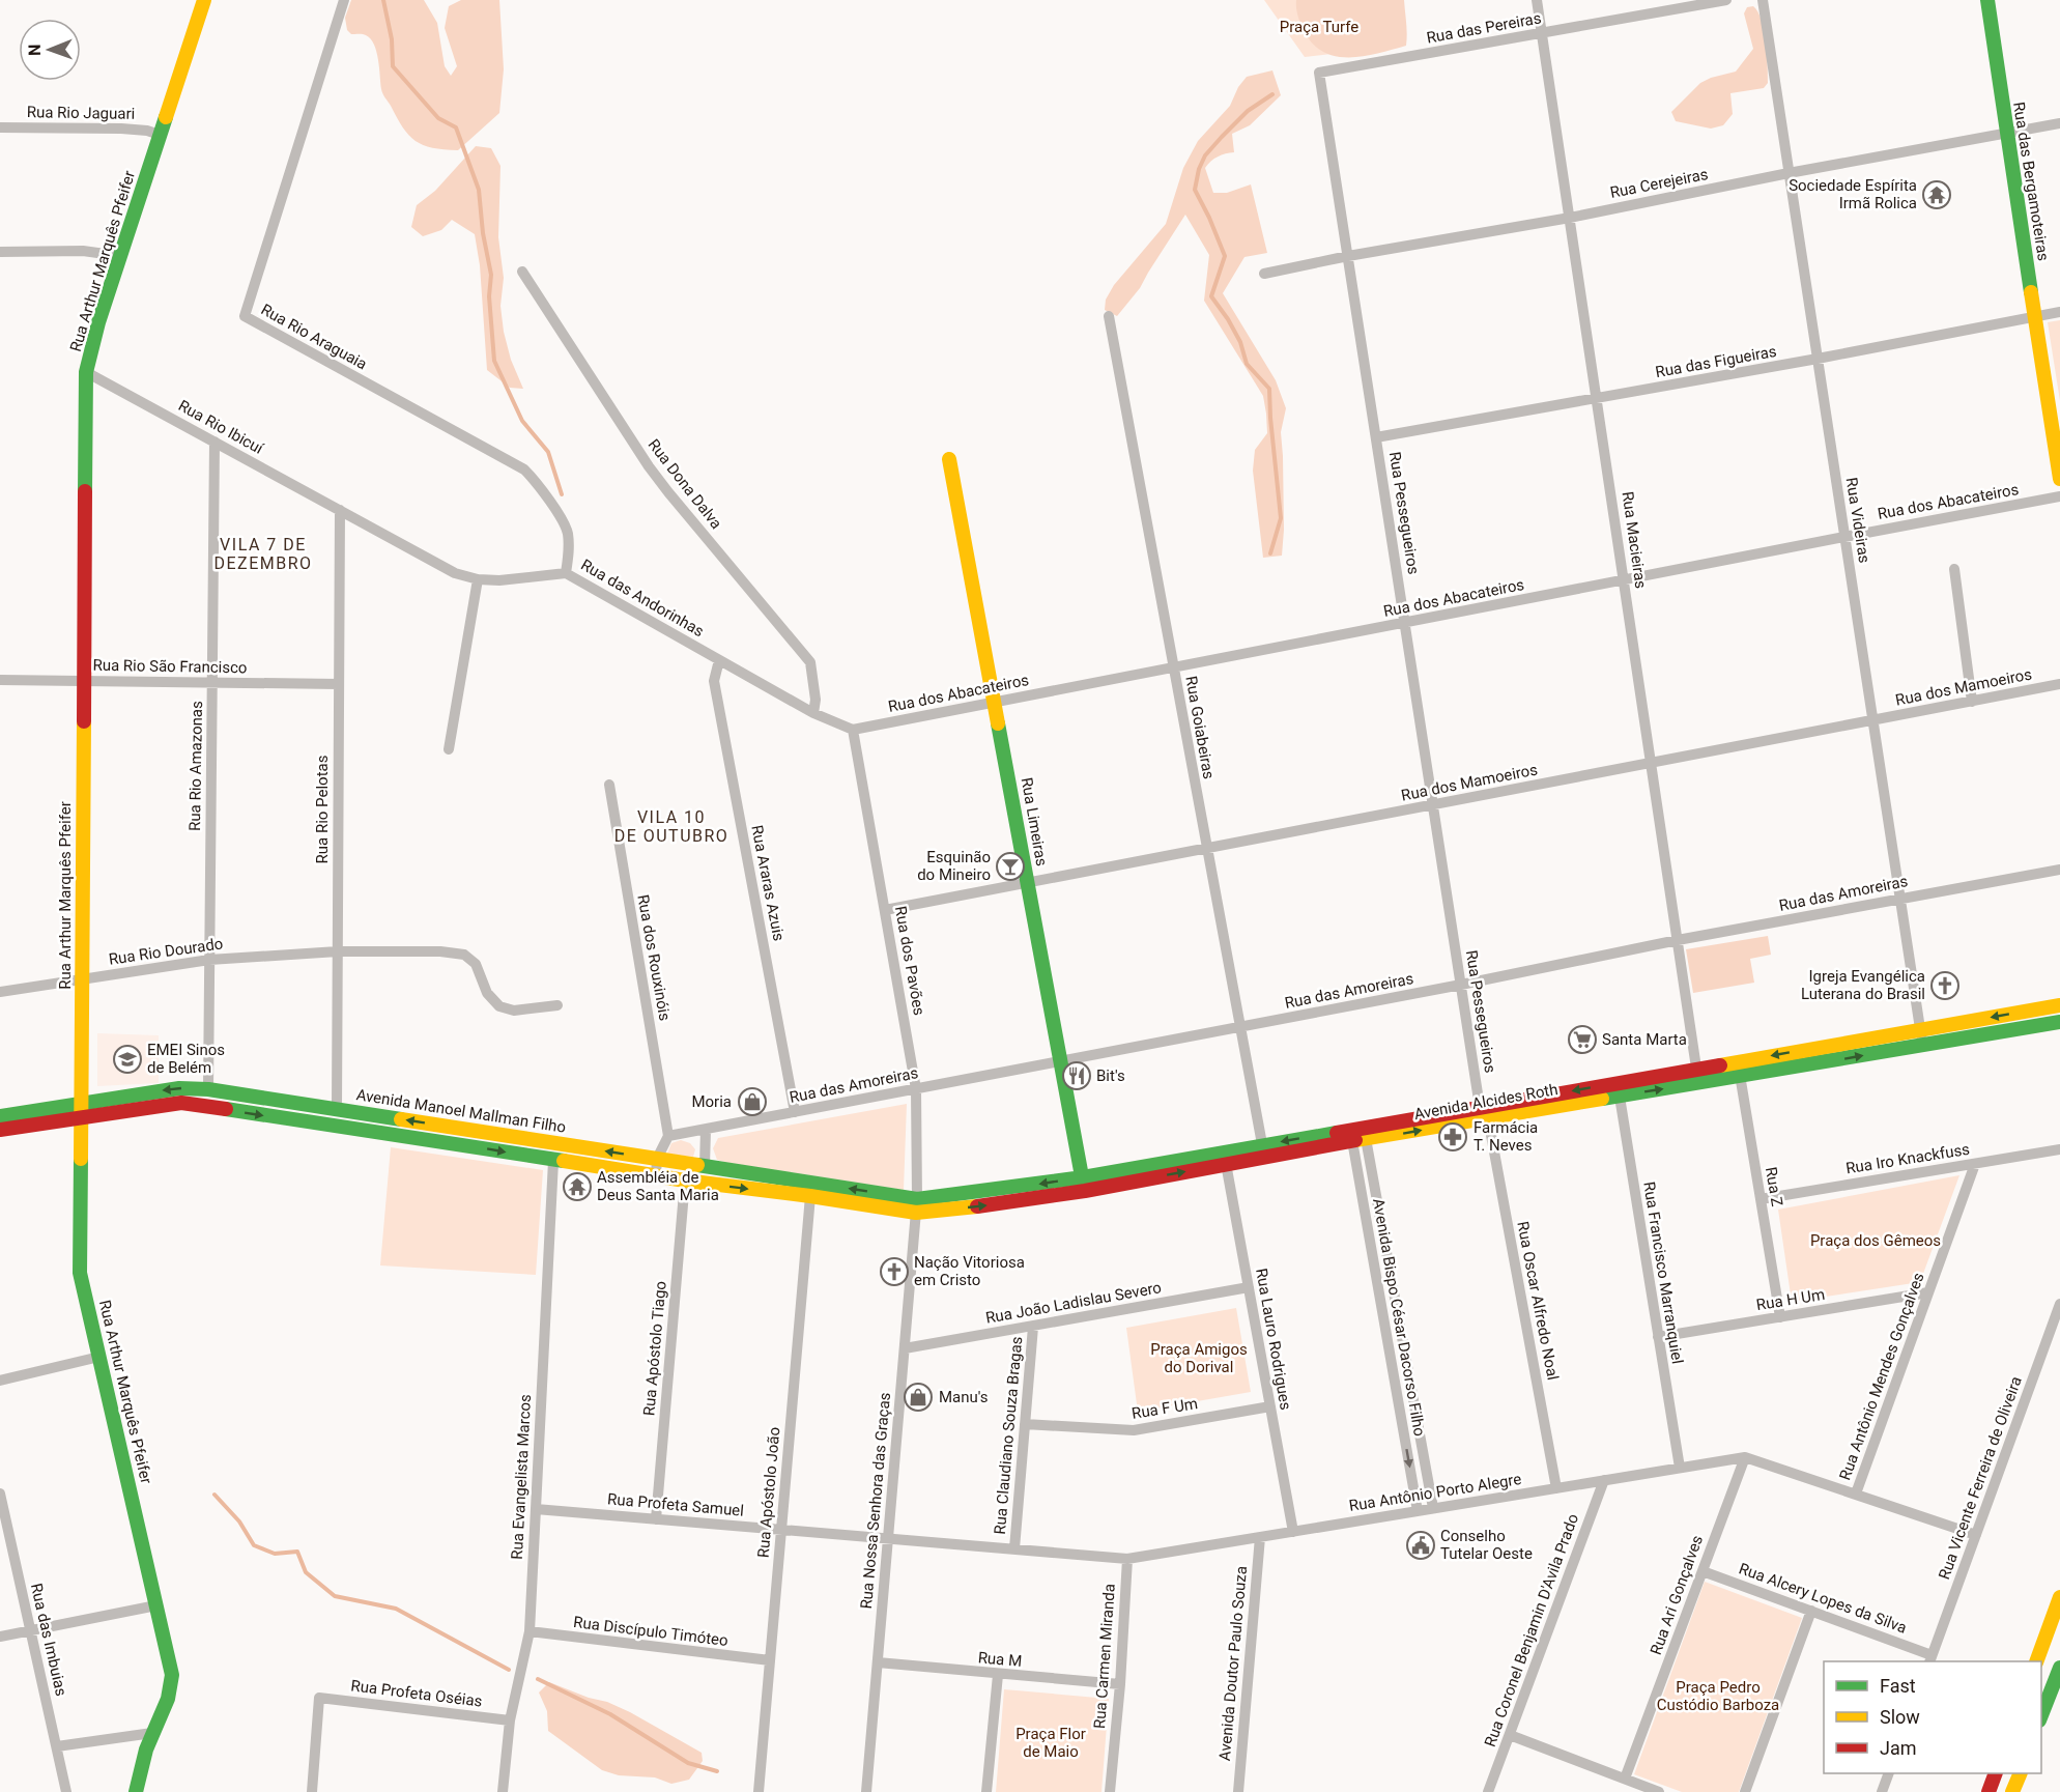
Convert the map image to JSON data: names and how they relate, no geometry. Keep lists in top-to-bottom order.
{
  "streets": {
    "main road": [
      "Rua das Bergamoteiras",
      "Rua Arthur Marquês Pfeifer",
      "Rua Limeiras",
      "Avenida Alcides Roth",
      "Avenida Manoel Mallman Filho"
    ],
    "street": [
      "Rua das Pereiras",
      "Rua Rio Jaguari",
      "Rua Cerejeiras",
      "Rua Rio Araguaia",
      "Rua das Figueiras",
      "Rua Rio Ibicuí",
      "Rua Dona Dalva",
      "Rua dos Abacateiros",
      "Rua Pessegueiros",
      "Rua Videiras",
      "Rua Macieiras",
      "Rua das Andorinhas",
      "Rua Rio São Francisco",
      "Rua dos Mamoeiros",
      "Rua Goiabeiras",
      "Rua Rio Amazonas",
      "Rua Rio Pelotas",
      "Rua Araras Azuis",
      "Rua das Amoreiras",
      "Rua Rio Dourado",
      "Rua dos Rouxinóis",
      "Rua dos Pavões",
      "Rua Iro Knackfuss",
      "Rua Z",
      "Rua Francisco Marranquiel",
      "Rua H Um",
      "Rua Oscar Alfredo Noal",
      "Rua João Ladislau Severo",
      "Avenida Bispo César Dacorso Filho",
      "Rua Lauro Rodrigues",
      "Rua Apóstolo Tiago",
      "Rua Antônio Mendes Gonçalves",
      "Rua F Um",
      "Rua Claudiano Souza Bragas",
      "Rua Evangelista Marcos",
      "Rua Vicente Ferreira de Oliveira",
      "Rua Apóstolo João",
      "Rua Antônio Porto Alegre",
      "Rua Nossa Senhora das Graças",
      "Rua Profeta Samuel",
      "Rua Ari Gonçalves",
      "Rua Alcery Lopes da Silva",
      "Rua Coronel Benjamin D'Avila Prado",
      "Rua Discípulo Timóteo",
      "Rua das Imbuias",
      "Rua Carmen Miranda",
      "Rua M",
      "Avenida Doutor Paulo Souza",
      "Rua Profeta Oséias"
    ]
  },
  "crossings": [
    ["Rua das Pereiras", "Rua Pessegueiros"],
    ["Rua das Pereiras", "Rua Macieiras"],
    ["Rua Rio Jaguari", "Rua Arthur Marquês Pfeifer"],
    ["Rua das Bergamoteiras", "Rua Cerejeiras"],
    ["Rua das Bergamoteiras", "Rua das Figueiras"],
    ["Rua Cerejeiras", "Rua Pessegueiros"],
    ["Rua Cerejeiras", "Rua Videiras"],
    ["Rua Cerejeiras", "Rua Macieiras"],
    ["Rua Arthur Marquês Pfeifer", "Rua Rio Ibicuí"],
    ["Rua Arthur Marquês Pfeifer", "Rua Rio São Francisco"],
    ["Rua Arthur Marquês Pfeifer", "Rua Rio Dourado"],
    ["Rua Arthur Marquês Pfeifer", "Avenida Manoel Mallman Filho"],
    ["Rua Rio Araguaia", "Rua das Andorinhas"],
    ["Rua das Figueiras", "Rua Pessegueiros"],
    ["Rua das Figueiras", "Rua Videiras"],
    ["Rua das Figueiras", "Rua Macieiras"],
    ["Rua Rio Ibicuí", "Rua das Andorinhas"],
    ["Rua Rio Ibicuí", "Rua Rio Amazonas"],
    ["Rua Rio Ibicuí", "Rua Rio Pelotas"],
    ["Rua Dona Dalva", "Rua das Andorinhas"],
    ["Rua dos Abacateiros", "Rua Pessegueiros"],
    ["Rua dos Abacateiros", "Rua Videiras"],
    ["Rua dos Abacateiros", "Rua Macieiras"],
    ["Rua dos Abacateiros", "Rua das Andorinhas"],
    ["Rua dos Abacateiros", "Rua Goiabeiras"],
    ["Rua dos Abacateiros", "Rua Limeiras"],
    ["Rua dos Abacateiros", "Rua dos Pavões"],
    ["Rua Pessegueiros", "Rua dos Mamoeiros"],
    ["Rua Pessegueiros", "Rua das Amoreiras"],
    ["Rua Pessegueiros", "Avenida Alcides Roth"],
    ["Rua Pessegueiros", "Rua Oscar Alfredo Noal"],
    ["Rua Videiras", "Rua dos Mamoeiros"],
    ["Rua Videiras", "Rua das Amoreiras"],
    ["Rua Videiras", "Avenida Alcides Roth"],
    ["Rua Macieiras", "Rua dos Mamoeiros"],
    ["Rua Macieiras", "Rua das Amoreiras"],
    ["Rua Macieiras", "Avenida Alcides Roth"],
    ["Rua das Andorinhas", "Rua Rio Pelotas"],
    ["Rua das Andorinhas", "Rua Araras Azuis"],
    ["Rua das Andorinhas", "Rua dos Pavões"],
    ["Rua Rio São Francisco", "Rua Rio Amazonas"],
    ["Rua Rio São Francisco", "Rua Rio Pelotas"],
    ["Rua dos Mamoeiros", "Rua Goiabeiras"],
    ["Rua dos Mamoeiros", "Rua Limeiras"],
    ["Rua dos Mamoeiros", "Rua dos Pavões"],
    ["Rua Goiabeiras", "Rua das Amoreiras"],
    ["Rua Goiabeiras", "Avenida Alcides Roth"],
    ["Rua Rio Amazonas", "Rua Rio Dourado"],
    ["Rua Rio Amazonas", "Avenida Manoel Mallman Filho"],
    ["Rua Rio Pelotas", "Rua Rio Dourado"],
    ["Rua Rio Pelotas", "Avenida Manoel Mallman Filho"],
    ["Rua Limeiras", "Rua das Amoreiras"],
    ["Rua Limeiras", "Avenida Alcides Roth"],
    ["Rua Araras Azuis", "Rua das Amoreiras"],
    ["Rua das Amoreiras", "Rua dos Rouxinóis"],
    ["Rua das Amoreiras", "Rua dos Pavões"],
    ["Rua dos Pavões", "Avenida Alcides Roth"],
    ["Rua dos Pavões", "Avenida Manoel Mallman Filho"],
    ["Rua dos Pavões", "Rua Nossa Senhora das Graças"],
    ["Avenida Alcides Roth", "Avenida Manoel Mallman Filho"],
    ["Avenida Alcides Roth", "Rua Z"],
    ["Avenida Alcides Roth", "Rua Francisco Marranquiel"],
    ["Avenida Alcides Roth", "Rua Oscar Alfredo Noal"],
    ["Avenida Alcides Roth", "Avenida Bispo César Dacorso Filho"],
    ["Avenida Alcides Roth", "Rua Lauro Rodrigues"],
    ["Avenida Alcides Roth", "Rua Nossa Senhora das Graças"],
    ["Avenida Manoel Mallman Filho", "Rua Apóstolo Tiago"],
    ["Avenida Manoel Mallman Filho", "Rua Evangelista Marcos"],
    ["Avenida Manoel Mallman Filho", "Rua Apóstolo João"],
    ["Avenida Manoel Mallman Filho", "Rua Nossa Senhora das Graças"],
    ["Rua Iro Knackfuss", "Rua Z"],
    ["Rua Iro Knackfuss", "Rua Antônio Mendes Gonçalves"],
    ["Rua Z", "Rua H Um"],
    ["Rua Francisco Marranquiel", "Rua H Um"],
    ["Rua Francisco Marranquiel", "Rua Antônio Porto Alegre"],
    ["Rua H Um", "Rua Antônio Mendes Gonçalves"],
    ["Rua Oscar Alfredo Noal", "Rua Antônio Porto Alegre"],
    ["Rua João Ladislau Severo", "Rua Lauro Rodrigues"],
    ["Rua João Ladislau Severo", "Rua Claudiano Souza Bragas"],
    ["Rua João Ladislau Severo", "Rua Nossa Senhora das Graças"],
    ["Avenida Bispo César Dacorso Filho", "Rua Antônio Porto Alegre"],
    ["Rua Lauro Rodrigues", "Rua F Um"],
    ["Rua Lauro Rodrigues", "Rua Antônio Porto Alegre"],
    ["Rua Apóstolo Tiago", "Rua Profeta Samuel"],
    ["Rua Antônio Mendes Gonçalves", "Rua Antônio Porto Alegre"],
    ["Rua F Um", "Rua Claudiano Souza Bragas"],
    ["Rua Claudiano Souza Bragas", "Rua Antônio Porto Alegre"],
    ["Rua Evangelista Marcos", "Rua Profeta Samuel"],
    ["Rua Evangelista Marcos", "Rua Discípulo Timóteo"],
    ["Rua Evangelista Marcos", "Rua Profeta Oséias"],
    ["Rua Vicente Ferreira de Oliveira", "Rua Antônio Porto Alegre"],
    ["Rua Vicente Ferreira de Oliveira", "Rua Alcery Lopes da Silva"],
    ["Rua Apóstolo João", "Rua Profeta Samuel"],
    ["Rua Apóstolo João", "Rua Discípulo Timóteo"],
    ["Rua Antônio Porto Alegre", "Rua Nossa Senhora das Graças"],
    ["Rua Antônio Porto Alegre", "Rua Profeta Samuel"],
    ["Rua Antônio Porto Alegre", "Rua Ari Gonçalves"],
    ["Rua Antônio Porto Alegre", "Rua Coronel Benjamin D'Avila Prado"],
    ["Rua Antônio Porto Alegre", "Rua Carmen Miranda"],
    ["Rua Antônio Porto Alegre", "Avenida Doutor Paulo Souza"],
    ["Rua Nossa Senhora das Graças", "Rua Profeta Samuel"],
    ["Rua Nossa Senhora das Graças", "Rua M"],
    ["Rua Ari Gonçalves", "Rua Alcery Lopes da Silva"],
    ["Rua Carmen Miranda", "Rua M"]
  ],
  "districts": ["VILA 7 DE DEZEMBRO", "VILA 10 DE OUTUBRO"],
  "parks": [
    "Praça Turfe",
    "Praça dos Gêmeos",
    "Praça Amigos do Dorival",
    "Praça Pedro Custódio Barboza",
    "Praça Flor de Maio"
  ],
  "places": {
    "temple": ["Sociedade Espírita Irmã Rolica", "Assembléia de Deus Santa Maria"],
    "bar": ["Esquinão do Mineiro"],
    "church": ["Igreja Evangélica Luterana do Brasil", "Nação Vitoriosa em Cristo"],
    "supermarket": ["Santa Marta"],
    "school or university": ["EMEI Sinos de Belém"],
    "restaurant": ["Bit's"],
    "shop": ["Moria", "Manu's"],
    "pharmacy": ["Farmácia T. Neves"],
    "public building": ["Conselho Tutelar Oeste"]
  },
  "legend": ["Fast", "Slow", "Jam"],
  "north": "left"
}
